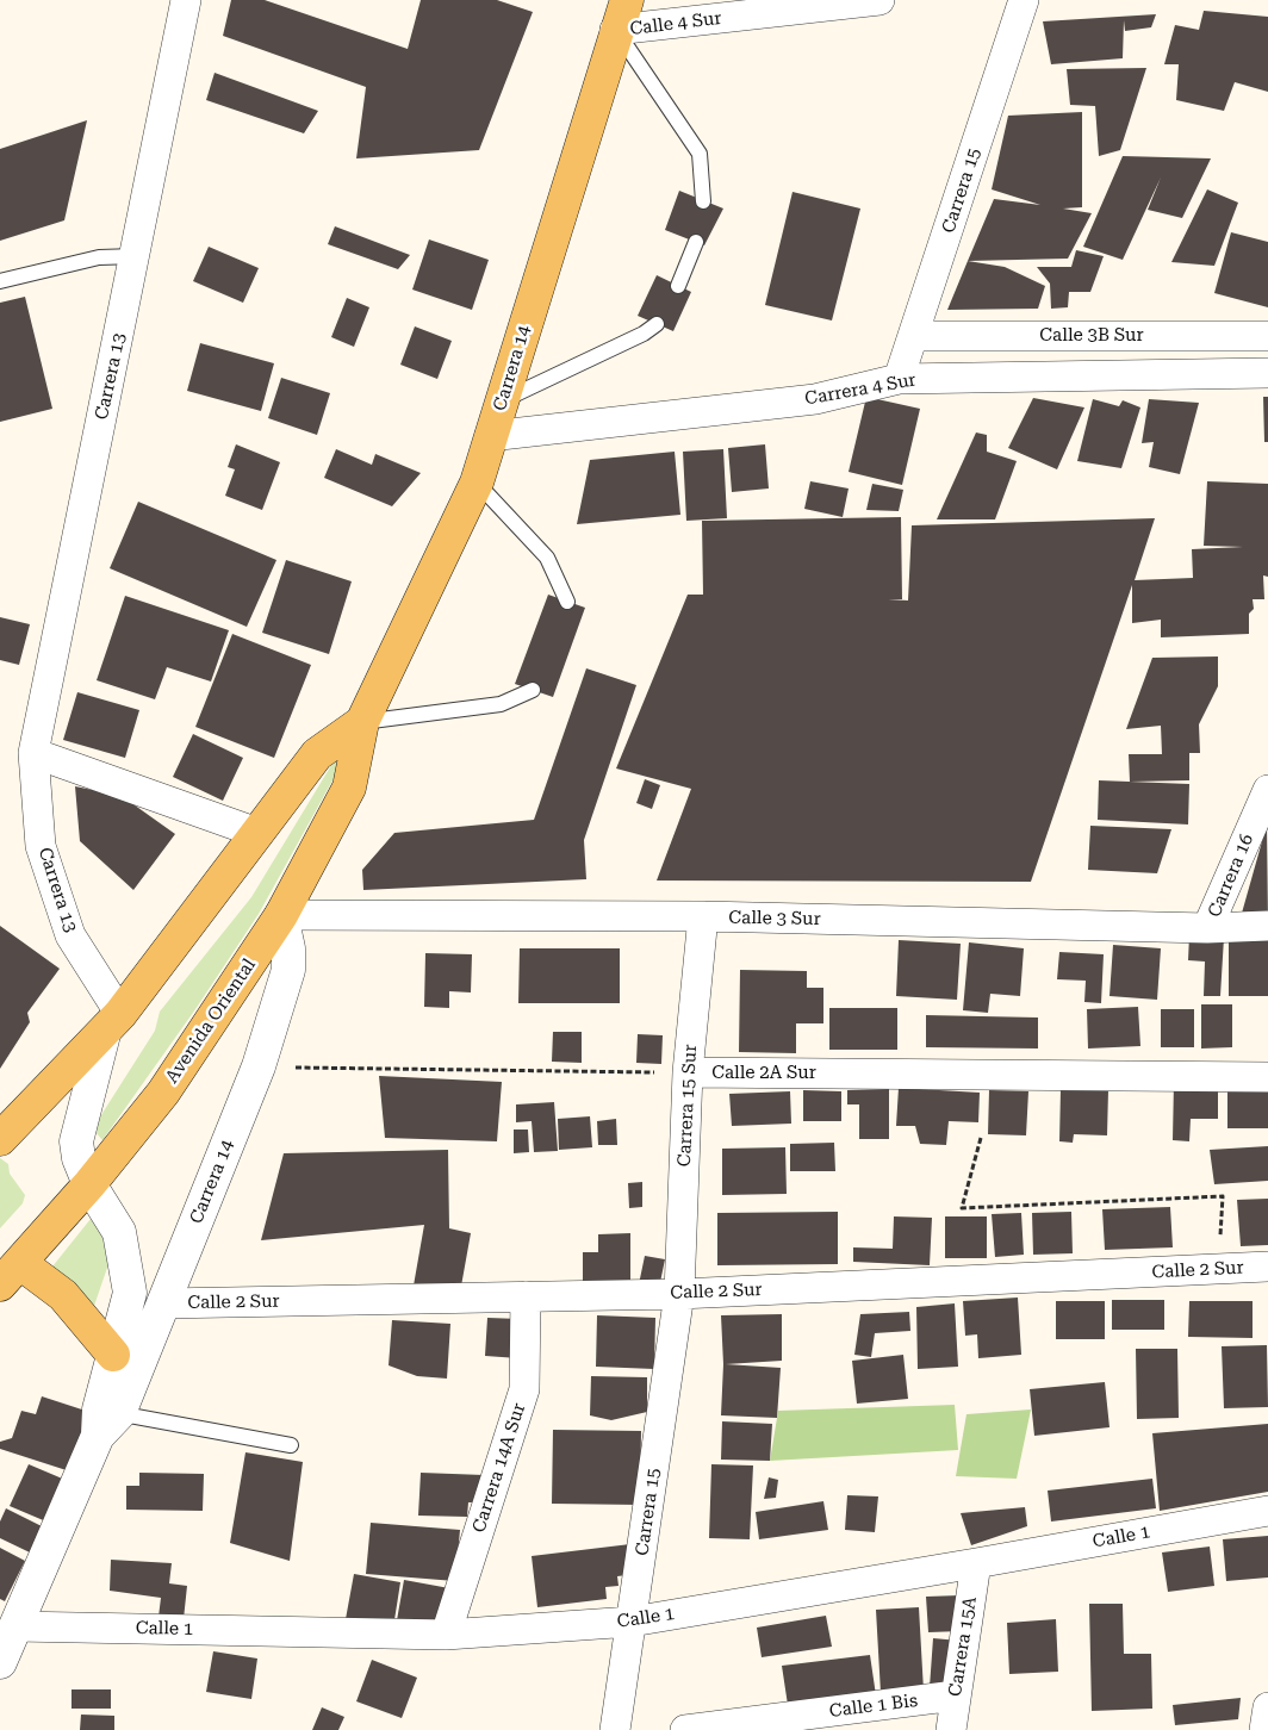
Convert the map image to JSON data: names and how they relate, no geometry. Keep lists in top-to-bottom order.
{
  "streets": {
    "main road": ["Carrera 14", "Avenida Oriental"],
    "street": [
      "Calle 4 Sur",
      "Carrera 15",
      "Calle 3B Sur",
      "Carrera 13",
      "Carrera 4 Sur",
      "Carrera 16",
      "Calle 3 Sur",
      "Calle 2A Sur",
      "Carrera 15 Sur",
      "Calle 2 Sur",
      "Carrera 14A Sur",
      "Calle 1",
      "Carrera 15A",
      "Calle 1 Bis"
    ]
  },
  "crossings": [
    ["Calle 4 Sur", "Carrera 14"],
    ["Carrera 15", "Calle 3B Sur"],
    ["Carrera 15", "Carrera 4 Sur"],
    ["Carrera 15", "Carrera 15 Sur"],
    ["Carrera 15", "Calle 2 Sur"],
    ["Carrera 15", "Calle 1"],
    ["Carrera 14", "Carrera 13"],
    ["Carrera 14", "Carrera 4 Sur"],
    ["Carrera 14", "Calle 3 Sur"],
    ["Carrera 14", "Avenida Oriental"],
    ["Carrera 14", "Calle 2A Sur"],
    ["Carrera 14", "Calle 2 Sur"],
    ["Carrera 14", "Calle 1"],
    ["Carrera 16", "Calle 3 Sur"],
    ["Calle 3 Sur", "Avenida Oriental"],
    ["Calle 3 Sur", "Carrera 15 Sur"],
    ["Calle 2A Sur", "Carrera 15 Sur"],
    ["Carrera 15 Sur", "Calle 2 Sur"],
    ["Calle 2 Sur", "Carrera 14A Sur"],
    ["Carrera 14A Sur", "Calle 1"],
    ["Calle 1", "Carrera 15A"],
    ["Carrera 15A", "Calle 1 Bis"]
  ]
}
